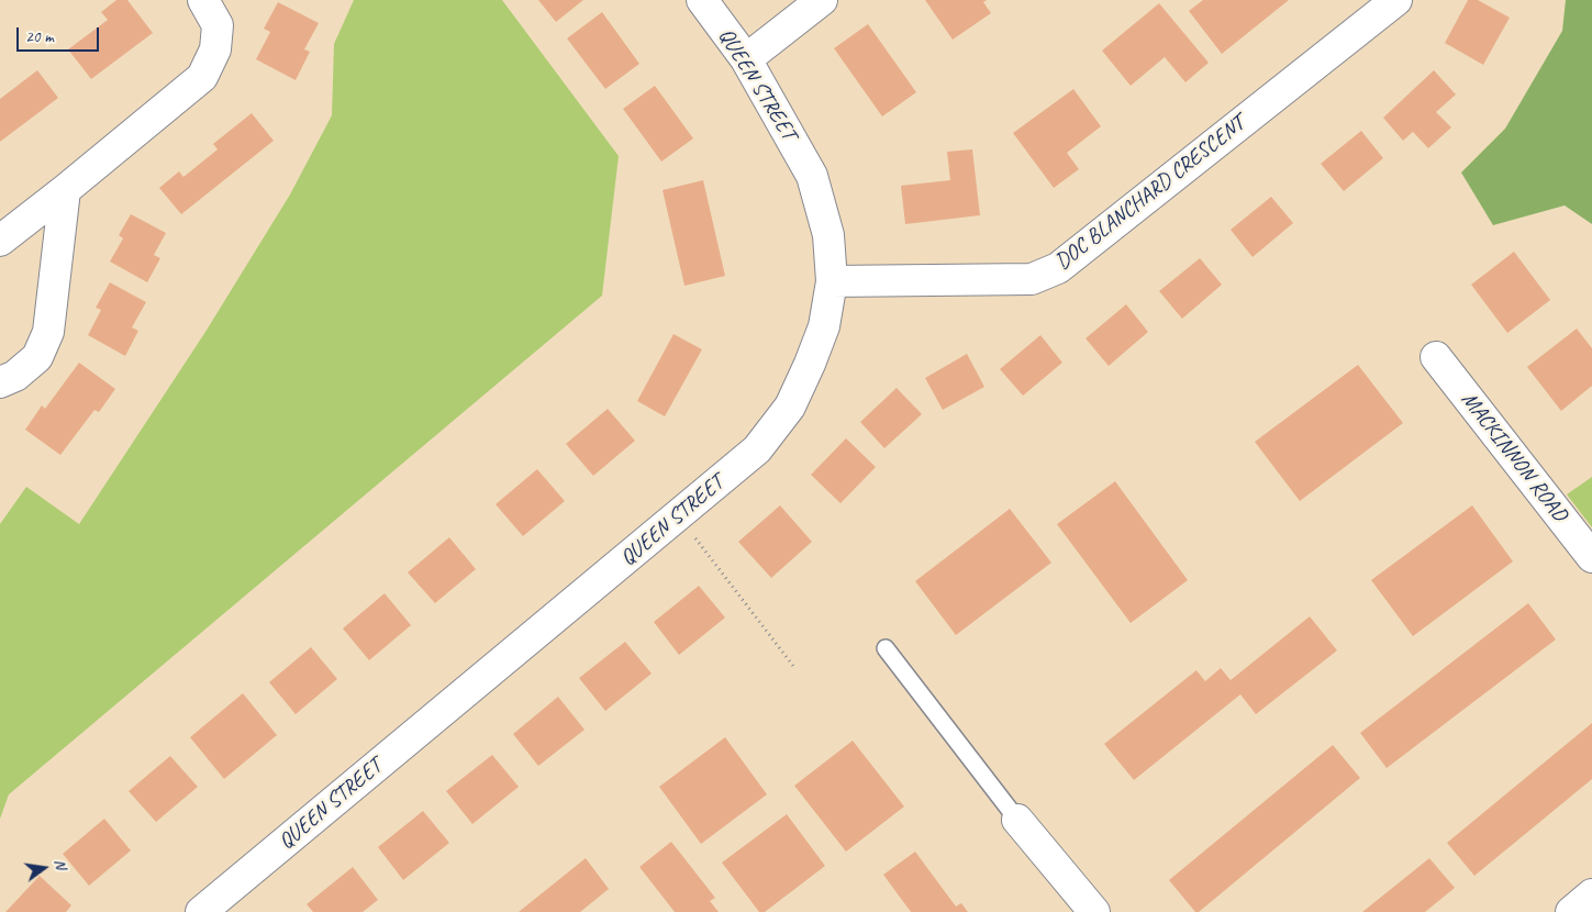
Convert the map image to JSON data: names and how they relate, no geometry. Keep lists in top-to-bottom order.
{
  "streets": {
    "street": ["QUEEN STREET", "DOC BLANCHARD CRESCENT", "MACKINNON ROAD"]
  },
  "crossings": [
    ["QUEEN STREET", "DOC BLANCHARD CRESCENT"]
  ],
  "scale_bar": "20 m",
  "north": "right"
}
